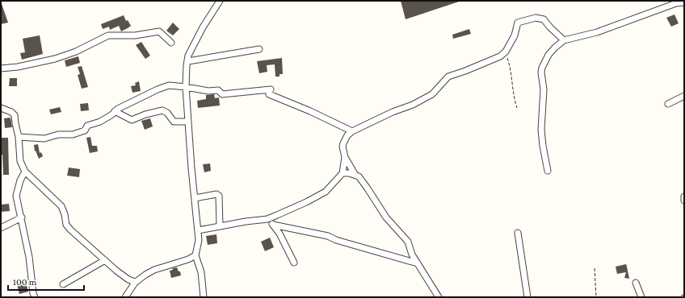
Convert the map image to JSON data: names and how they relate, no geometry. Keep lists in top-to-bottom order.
{
  "scale_bar": "100 m"
}
